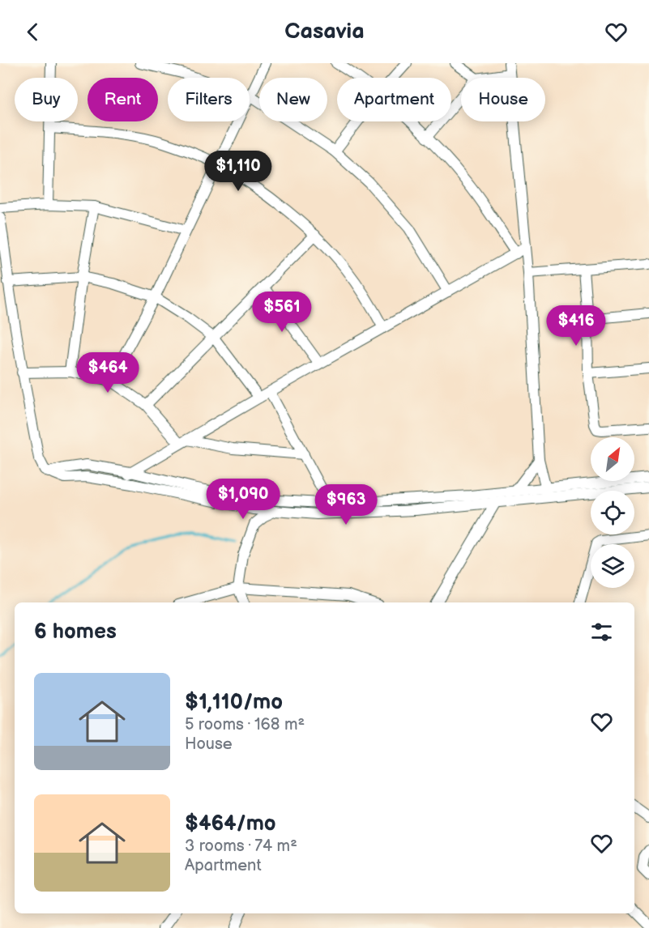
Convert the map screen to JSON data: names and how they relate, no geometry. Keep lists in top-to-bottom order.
{
  "north": "top right",
  "page": {
    "header": "Casavia",
    "chip": [
      "Buy",
      "Rent",
      "Filters",
      "New",
      "Apartment",
      "House"
    ],
    "price": [
      "$1,110",
      "$561",
      "$416",
      "$464",
      "$1,090",
      "$963"
    ],
    "heading": "6 homes",
    "list": [
      {
        "name": "$1,110/mo",
        "note": "5 rooms · 168 m² · House"
      },
      {
        "name": "$464/mo",
        "note": "3 rooms · 74 m² · Apartment"
      }
    ]
  }
}
